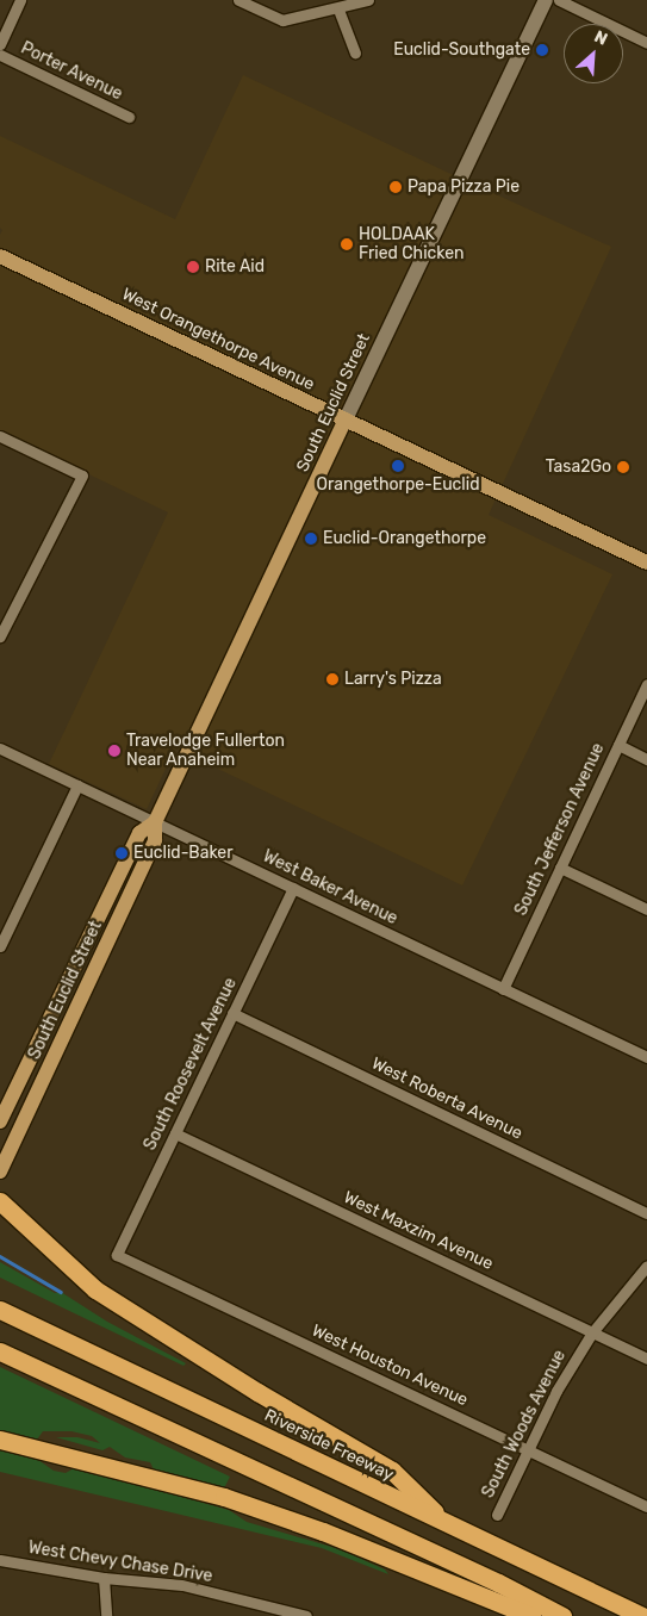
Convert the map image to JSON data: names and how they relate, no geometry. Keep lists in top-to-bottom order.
{
  "streets": {
    "highway": ["Riverside Freeway"],
    "main road": ["West Orangethorpe Avenue", "South Euclid Street"],
    "street": [
      "Porter Avenue",
      "South Jefferson Avenue",
      "West Baker Avenue",
      "South Roosevelt Avenue",
      "West Roberta Avenue",
      "West Maxzim Avenue",
      "West Houston Avenue",
      "South Woods Avenue",
      "West Chevy Chase Drive"
    ]
  },
  "crossings": [
    ["West Orangethorpe Avenue", "South Euclid Street"],
    ["South Euclid Street", "West Baker Avenue"],
    ["South Jefferson Avenue", "West Baker Avenue"],
    ["West Baker Avenue", "South Roosevelt Avenue"],
    ["South Roosevelt Avenue", "West Roberta Avenue"],
    ["South Roosevelt Avenue", "West Maxzim Avenue"],
    ["South Roosevelt Avenue", "West Houston Avenue"],
    ["West Maxzim Avenue", "South Woods Avenue"],
    ["West Houston Avenue", "South Woods Avenue"]
  ],
  "places": [
    "Euclid-Southgate",
    "Papa Pizza Pie",
    "HOLDAAK Fried Chicken",
    "Rite Aid",
    "Orangethorpe-Euclid",
    "Tasa2Go",
    "Euclid-Orangethorpe",
    "Larry's Pizza",
    "Travelodge Fullerton Near Anaheim",
    "Euclid-Baker"
  ],
  "north": "top right"
}
